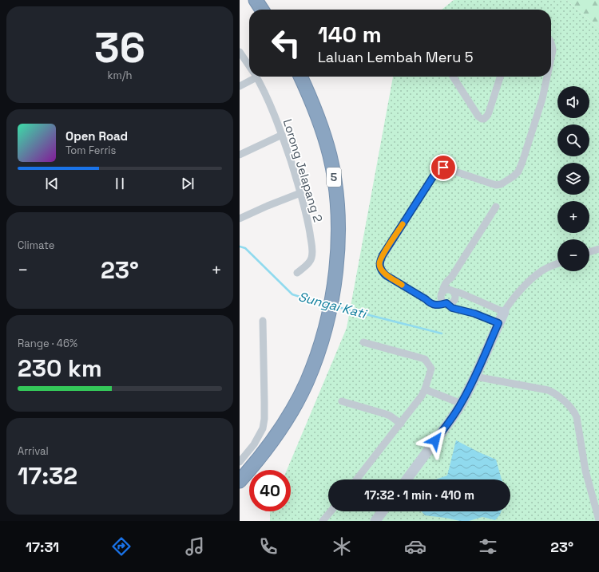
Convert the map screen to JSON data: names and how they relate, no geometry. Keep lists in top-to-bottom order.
{
  "streets": {
    "highway": ["5"],
    "street": ["Lorong Jelapang 2"]
  },
  "water": ["Sungai Kati"],
  "page": {
    "tile": [
      ["36", "km/h"],
      "Climate",
      ["Range · 46%", "230 km"],
      ["Arrival", "17:32"]
    ],
    "turn": ["140 m", "Laluan Lembah Meru 5"],
    "map_buttons": ["+", "−"],
    "song": ["Open Road", "Tom Ferris"],
    "heat": ["−", "23°", "+"],
    "limit": "40",
    "trip": "17:32 · 1 min · 410 m",
    "tabs": ["17:31", "23°"]
  }
}
